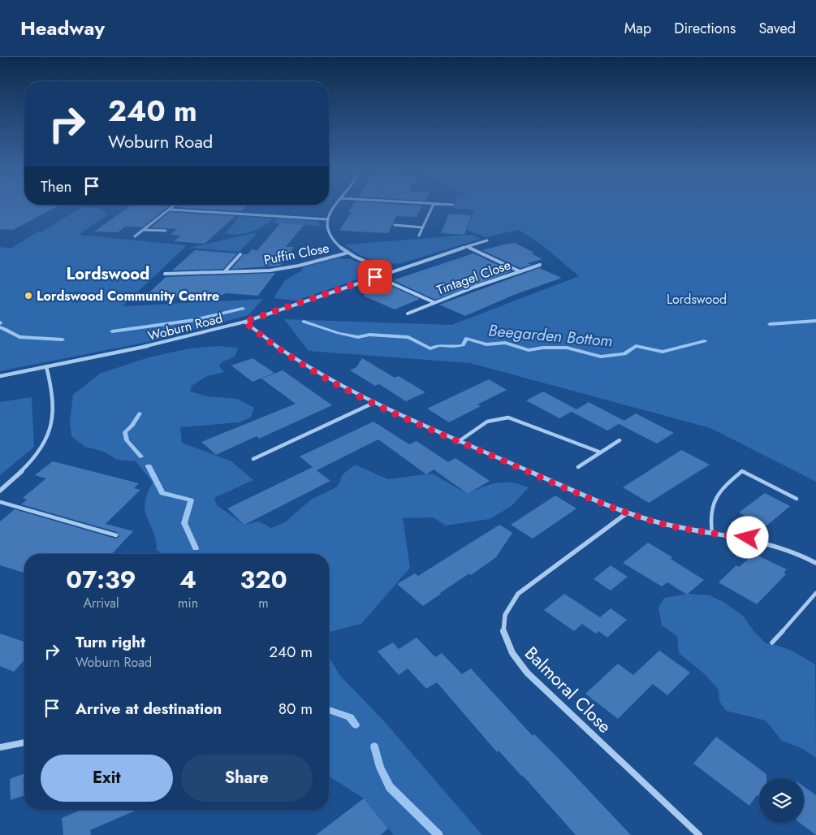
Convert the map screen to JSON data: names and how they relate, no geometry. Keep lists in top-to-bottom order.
{
  "streets": {
    "street": [
      "Puffin Close",
      "Tintagel Close",
      "Woburn Road",
      "Balmoral Close"
    ]
  },
  "crossings": [
    ["Tintagel Close", "Woburn Road"]
  ],
  "districts": ["Lordswood"],
  "water": ["Beegarden Bottom"],
  "parks": ["Lordswood"],
  "places": ["Lordswood Community Centre"],
  "page": {
    "header": "Headway",
    "nav": ["Map", "Directions", "Saved"],
    "turn": ["240 m", "Woburn Road"],
    "then": "Then",
    "eta": [
      "07:39",
      "Arrival",
      "4",
      "min",
      "320",
      "m"
    ],
    "list": [
      {
        "name": "Turn right",
        "note": "Woburn Road",
        "value": "240 m"
      },
      {
        "name": "Arrive at destination",
        "value": "80 m"
      }
    ],
    "buttons": ["Exit", "Share"]
  }
}
